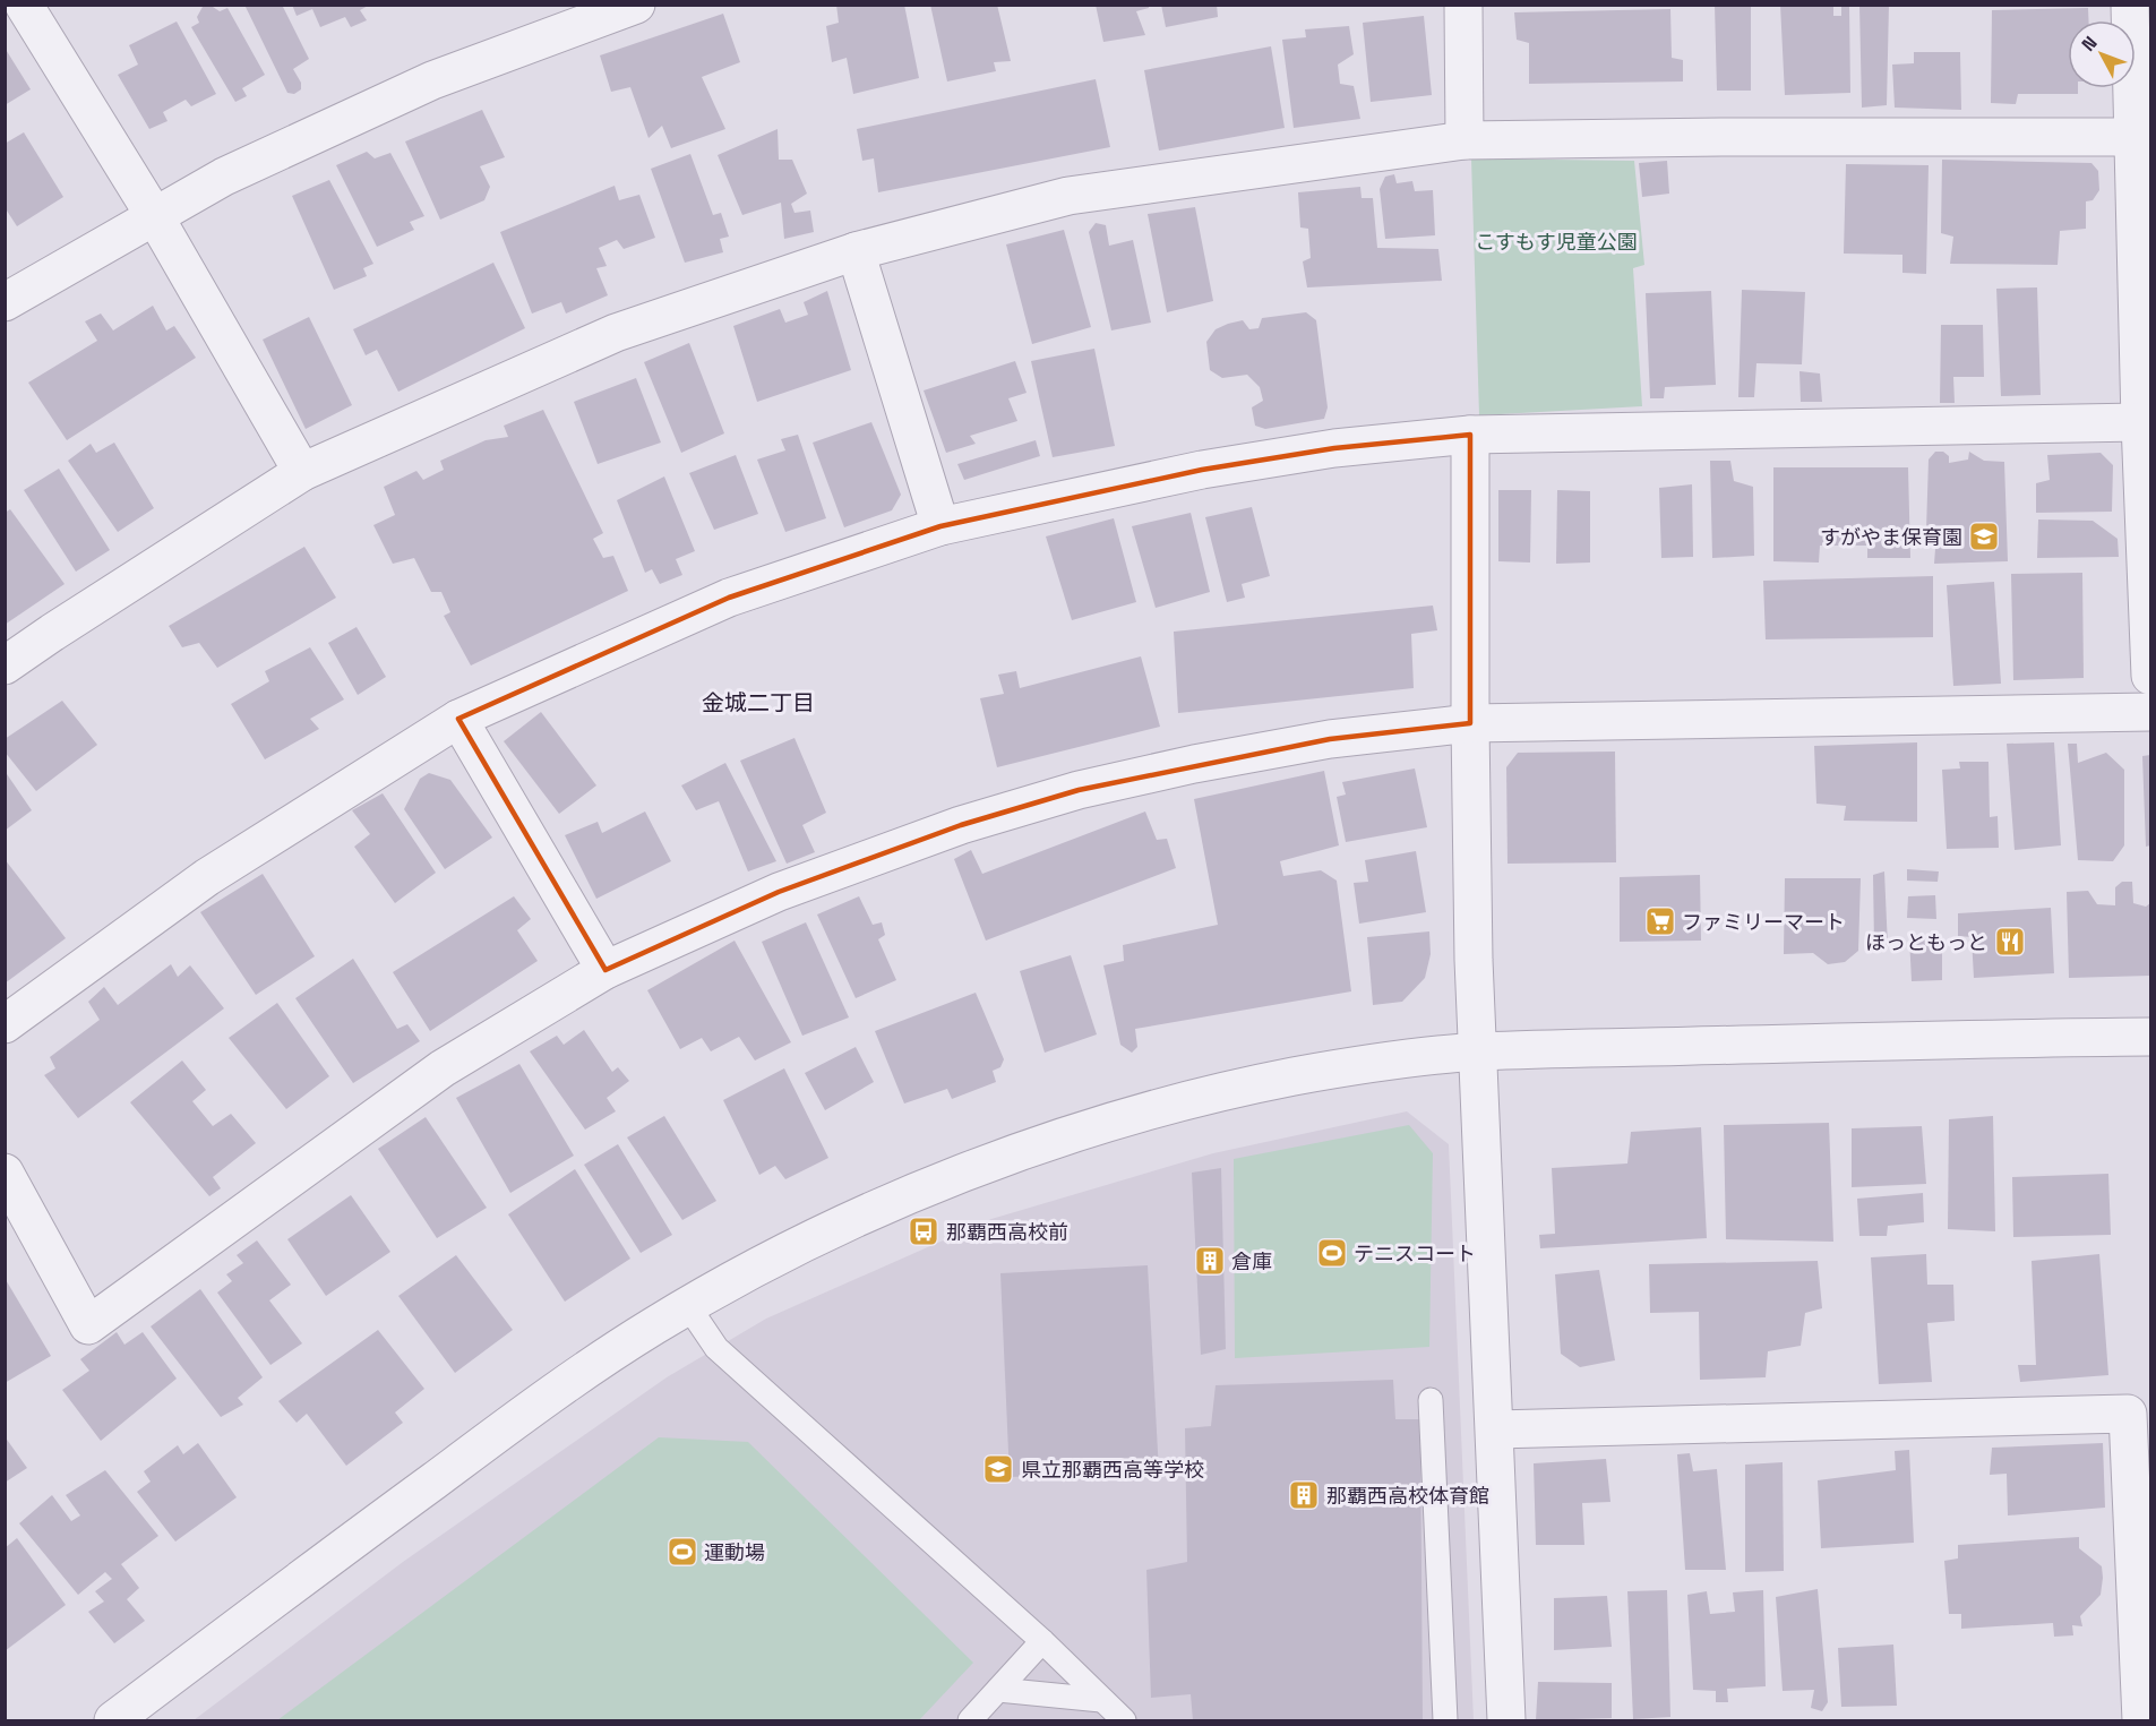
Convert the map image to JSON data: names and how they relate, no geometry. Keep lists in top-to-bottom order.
{
  "districts": ["金城二丁目"],
  "parks": ["こすもす児童公園"],
  "places": {
    "school or university": ["すがやま保育園", "県立那覇西高等学校"],
    "supermarket": ["ファミリーマート"],
    "restaurant": ["ほっともっと"],
    "bus stop": ["那覇西高校前"],
    "sports": ["テニスコート", "運動場"],
    "building": ["倉庫", "那覇西高校体育館"]
  },
  "north": "top left"
}
